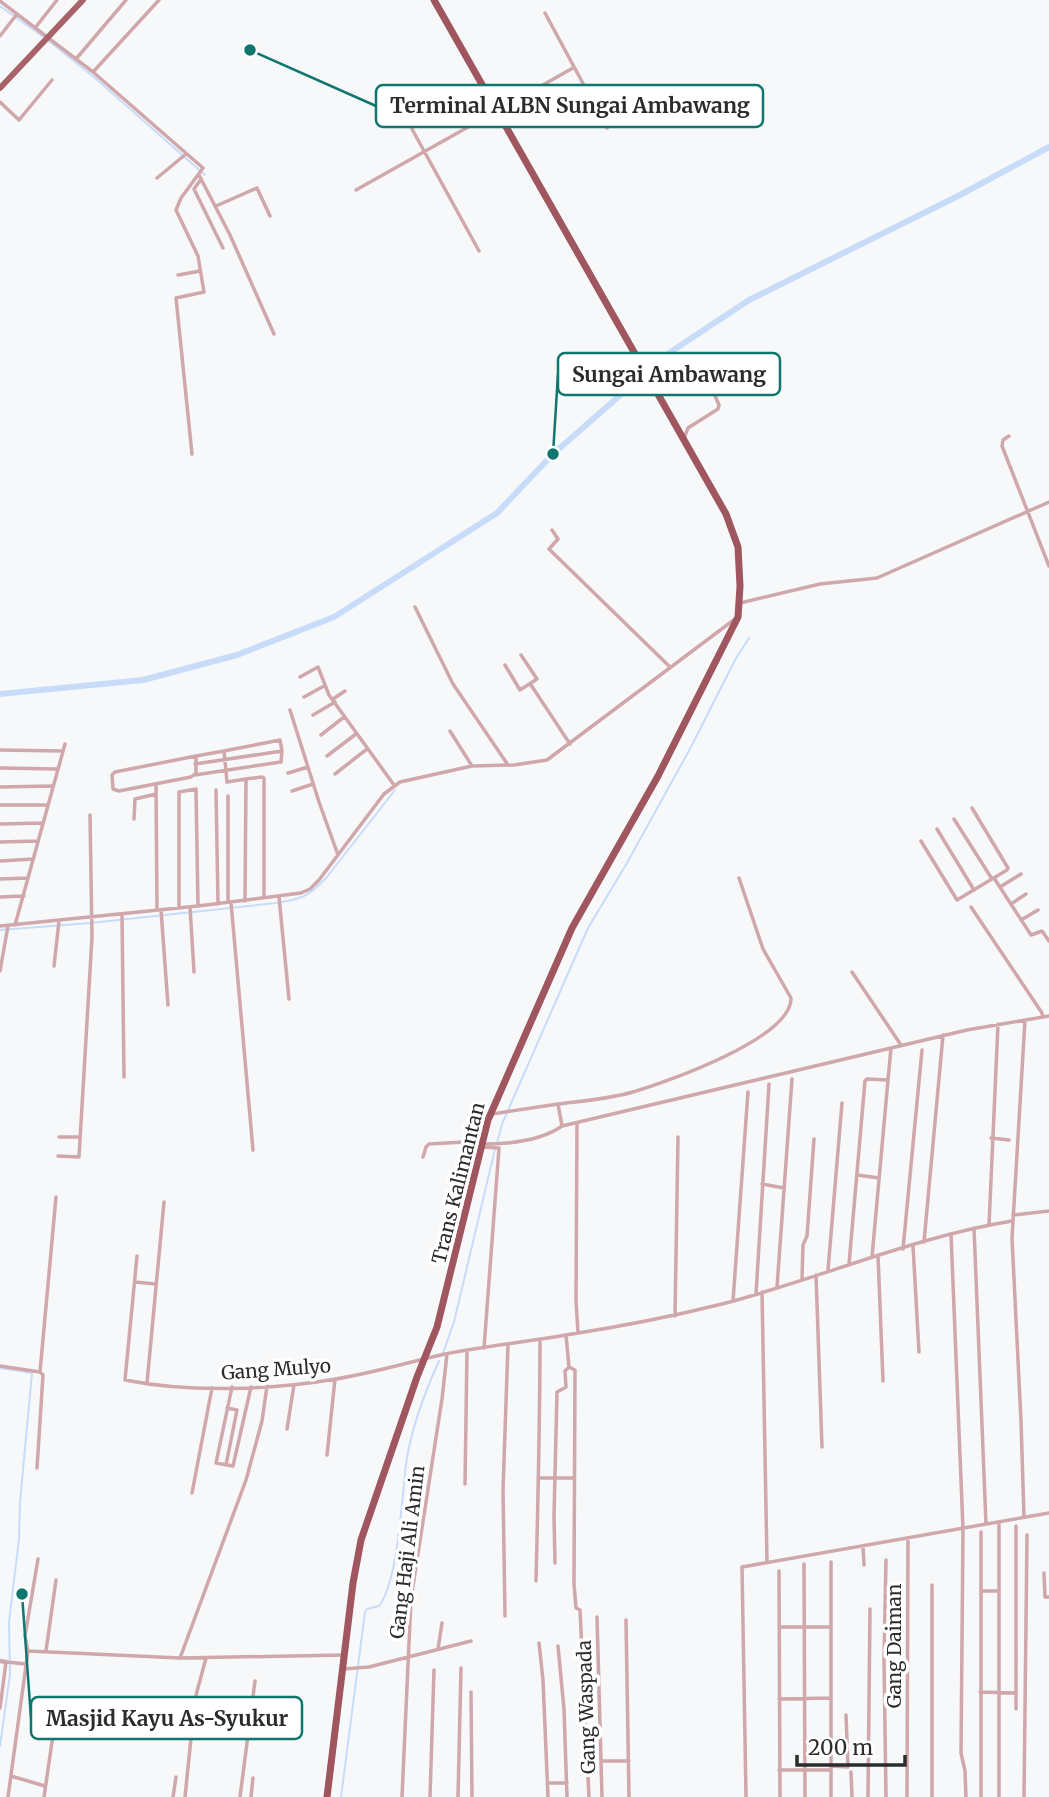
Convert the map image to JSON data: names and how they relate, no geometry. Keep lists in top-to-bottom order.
{
  "streets": {
    "highway": ["Trans Kalimantan"],
    "street": [
      "Gang Mulyo",
      "Gang Haji Ali Amin",
      "Gang Daiman",
      "Gang Waspada"
    ]
  },
  "crossings": [
    ["Trans Kalimantan", "Gang Mulyo"],
    ["Gang Mulyo", "Gang Haji Ali Amin"]
  ],
  "places": ["Terminal ALBN Sungai Ambawang", "Sungai Ambawang", "Masjid Kayu As-Syukur"],
  "scale_bar": "200 m"
}
